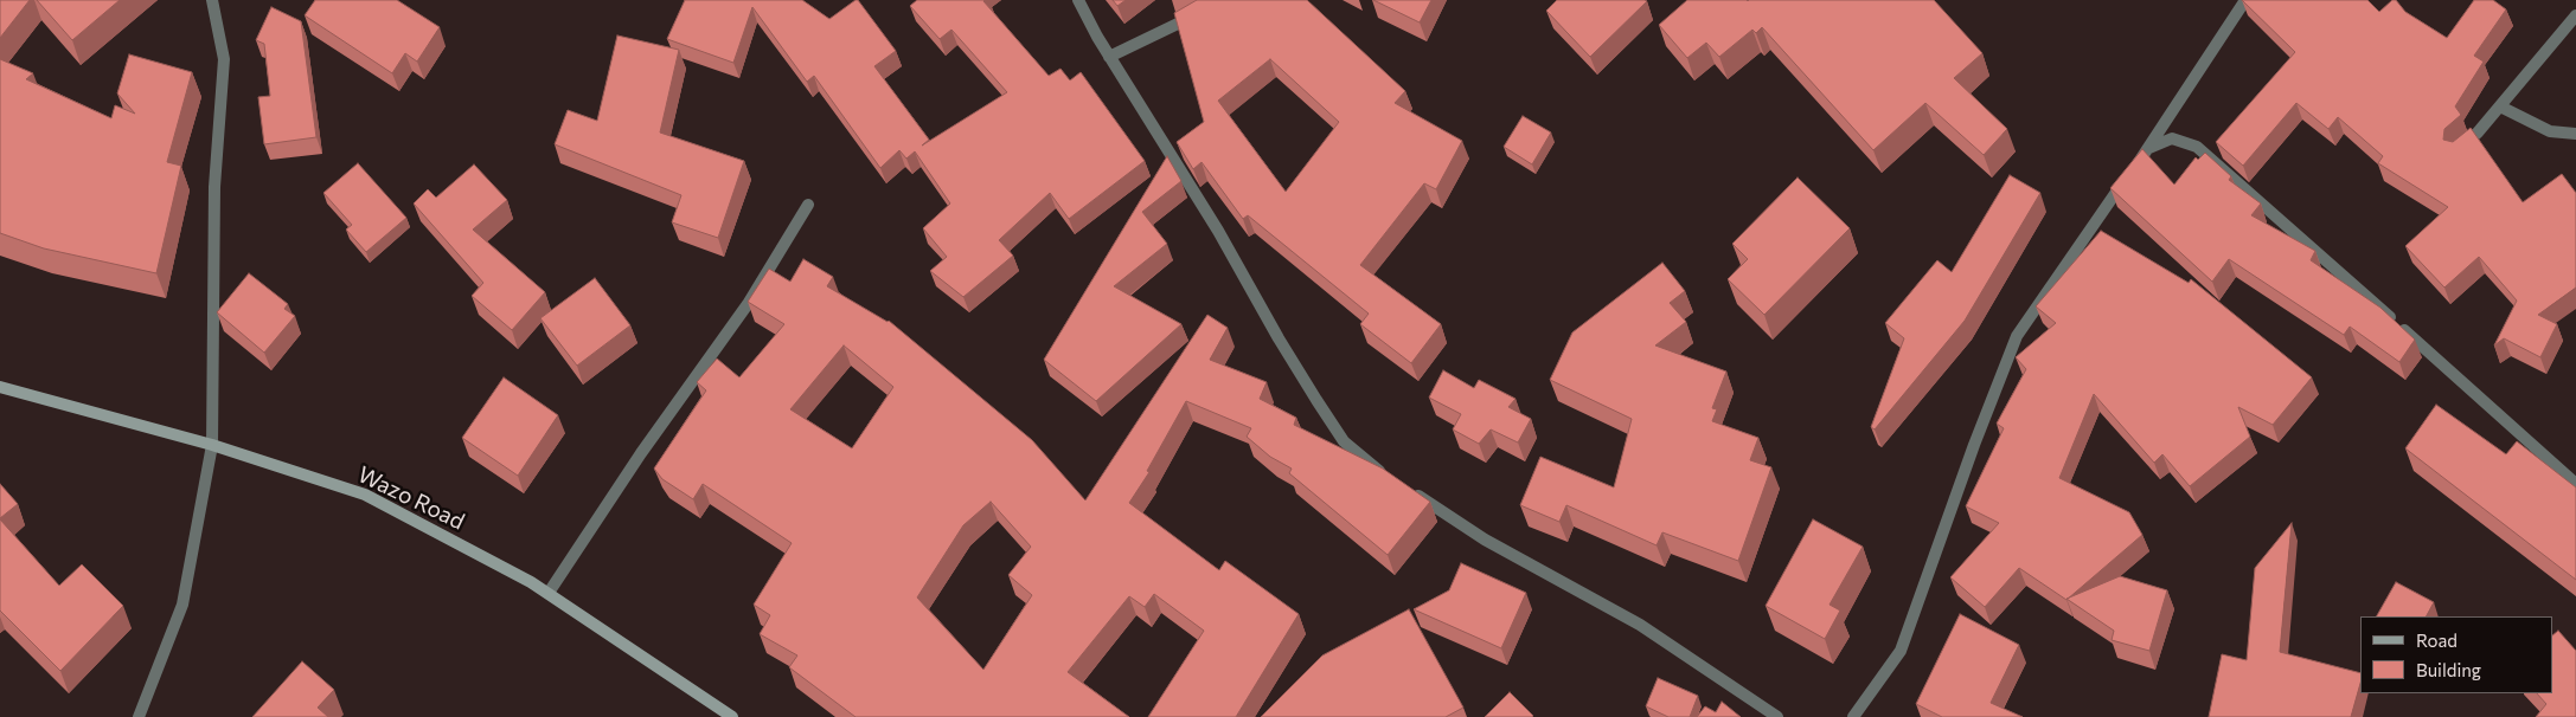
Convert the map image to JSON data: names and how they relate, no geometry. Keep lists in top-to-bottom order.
{
  "streets": {
    "main road": ["Wazo Road"]
  },
  "legend": ["Road", "Building"]
}
